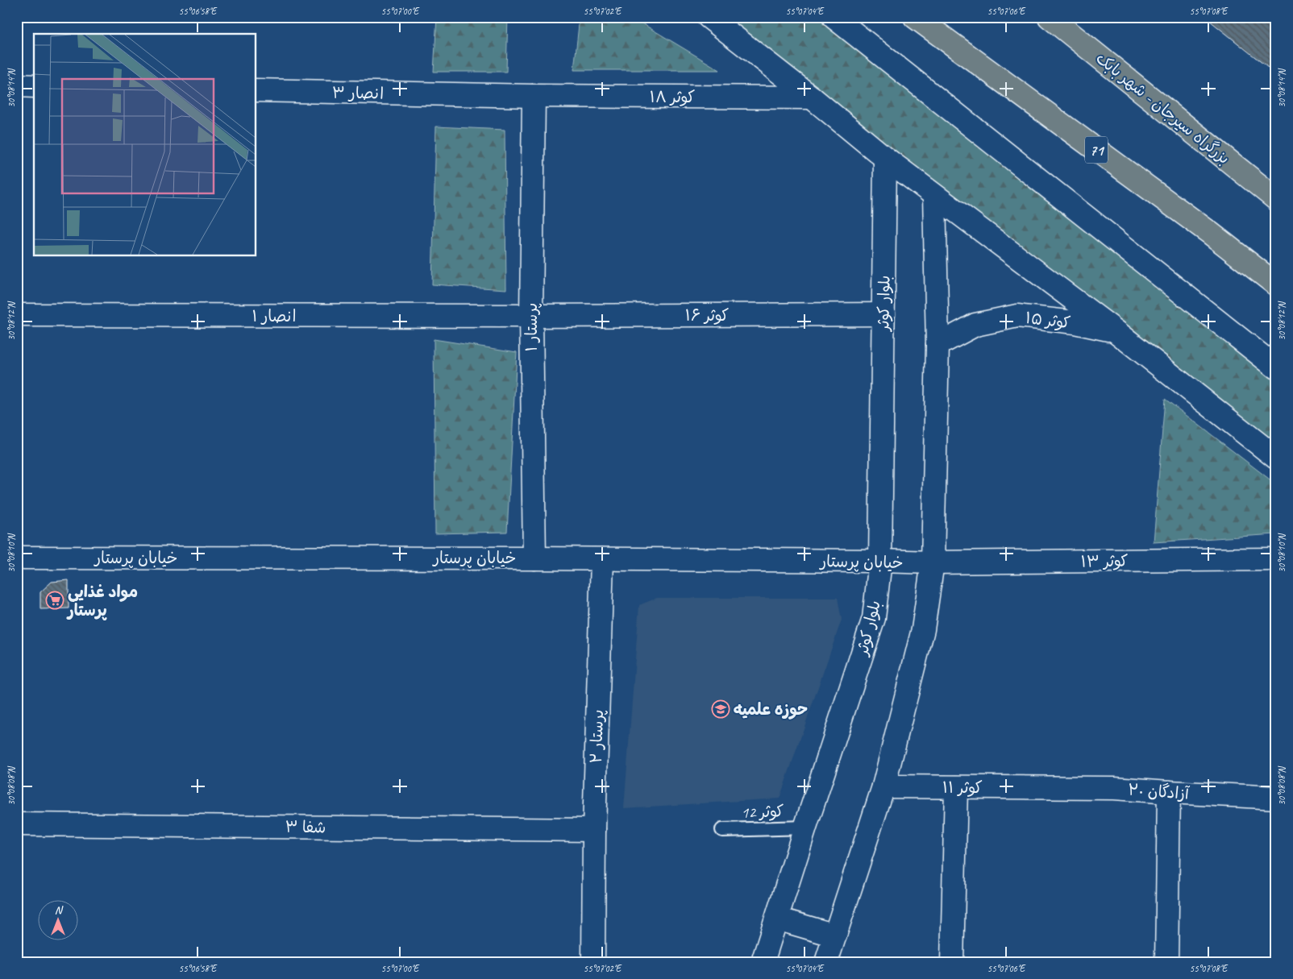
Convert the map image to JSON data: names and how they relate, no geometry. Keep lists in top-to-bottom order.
{
  "streets": {
    "highway": ["بزرگراه سیرجان - شهر بابک", "71"],
    "street": [
      "انصار ۳",
      "کوثر ۱۸",
      "بلوار کوثر",
      "کوثر ۱۶",
      "انصار ۱",
      "کوثر ۱۵",
      "پرستار ۱",
      "خیابان پرستار",
      "کوثر ۱۳",
      "پرستار ۲",
      "کوثر ۱۱",
      "آزادگان ۲۰",
      "شفا ۳"
    ],
    "lane": ["کوثر 12"]
  },
  "crossings": [
    ["انصار ۳", "کوثر ۱۸"],
    ["انصار ۳", "پرستار ۱"],
    ["کوثر ۱۸", "پرستار ۱"],
    ["بلوار کوثر", "کوثر ۱۶"],
    ["بلوار کوثر", "خیابان پرستار"],
    ["بلوار کوثر", "کوثر 12"],
    ["کوثر ۱۶", "انصار ۱"],
    ["کوثر ۱۶", "پرستار ۱"],
    ["انصار ۱", "پرستار ۱"],
    ["پرستار ۱", "خیابان پرستار"],
    ["خیابان پرستار", "کوثر ۱۳"],
    ["خیابان پرستار", "پرستار ۲"],
    ["پرستار ۲", "شفا ۳"],
    ["کوثر ۱۱", "آزادگان ۲۰"]
  ],
  "places": {
    "supermarket": ["مواد غذایی پرستار"],
    "school or university": ["حوزه علمیه"]
  },
  "north": "top",
  "coordinates": [
    "55°06'58\"E",
    "55°07'00\"E",
    "55°07'02\"E",
    "55°07'04\"E",
    "55°07'06\"E",
    "55°07'08\"E",
    "30°08'14\"N",
    "30°08'12\"N",
    "30°08'10\"N",
    "30°08'08\"N"
  ]
}
